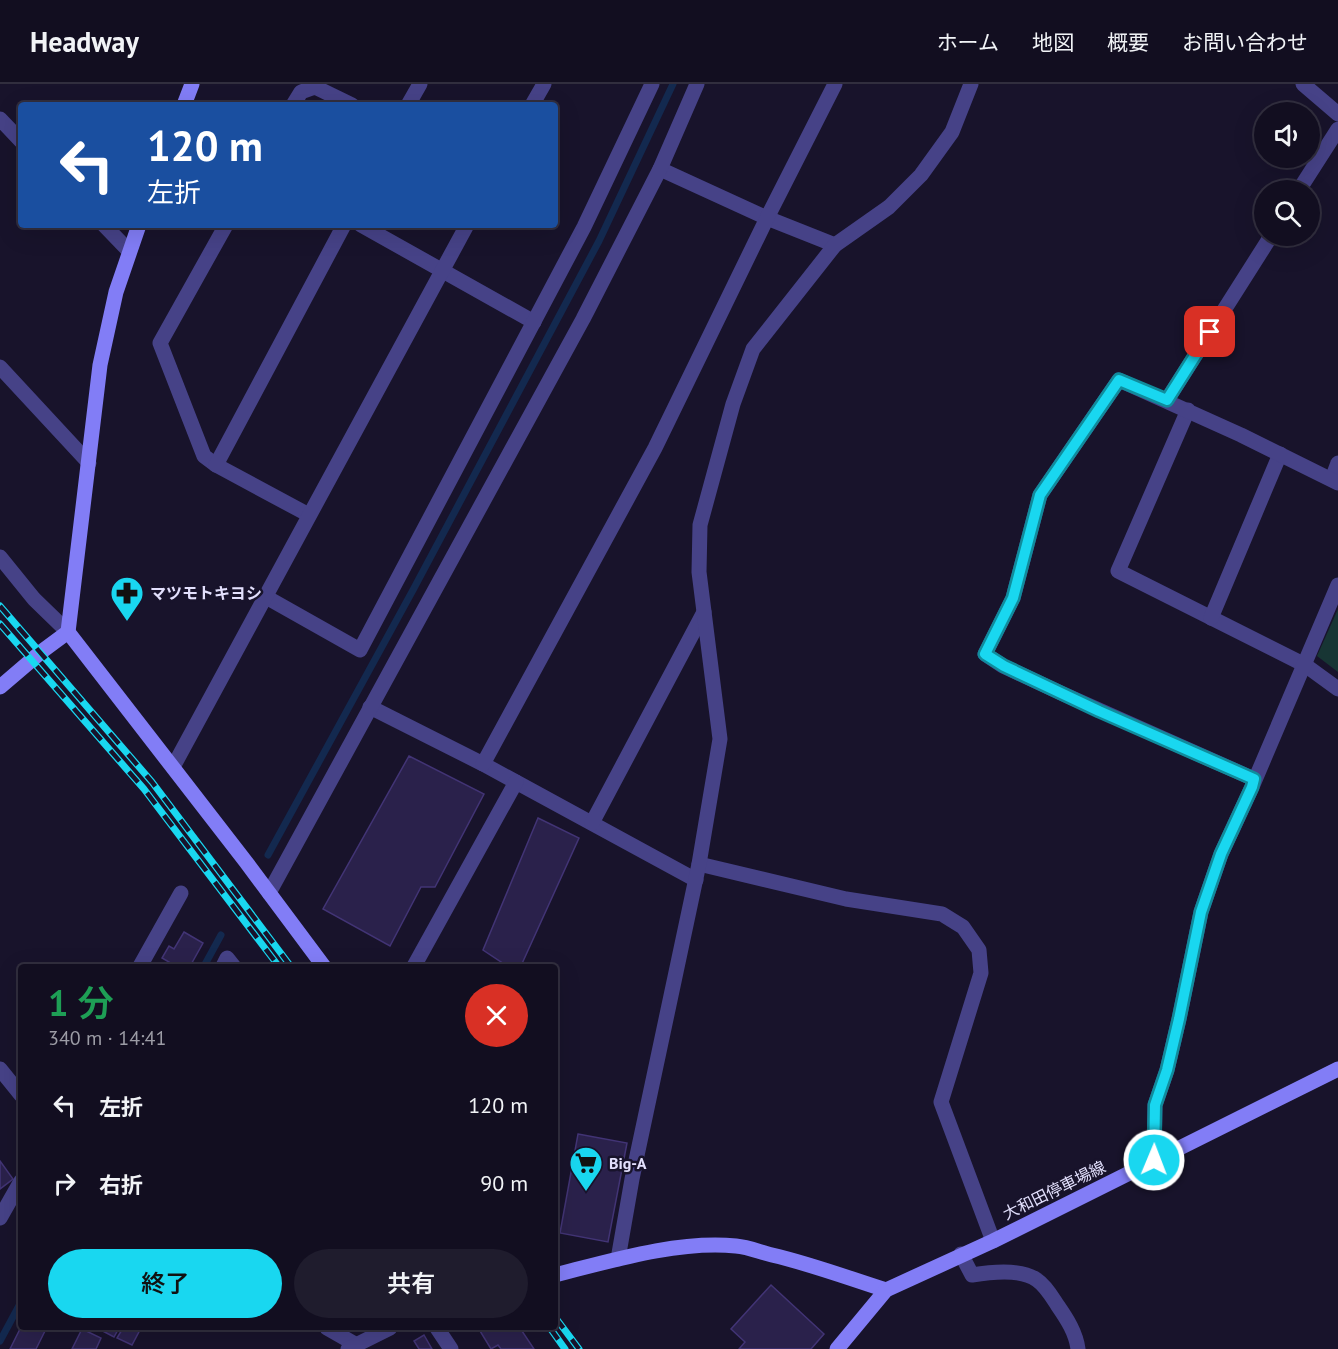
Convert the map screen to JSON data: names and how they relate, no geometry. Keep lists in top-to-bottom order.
{
  "streets": {
    "street": ["大和田停車場線"]
  },
  "places": {
    "pharmacy": ["マツモトキヨシ"],
    "supermarket": ["Big-A"]
  },
  "page": {
    "header": "Headway",
    "nav": [
      "ホーム",
      "地図",
      "概要",
      "お問い合わせ"
    ],
    "turn": ["120 m", "左折"],
    "heading": ["1 分", "340 m · 14:41"],
    "list": [
      {
        "name": "左折",
        "value": "120 m"
      },
      {
        "name": "右折",
        "value": "90 m"
      }
    ],
    "buttons": ["終了", "共有"]
  }
}
